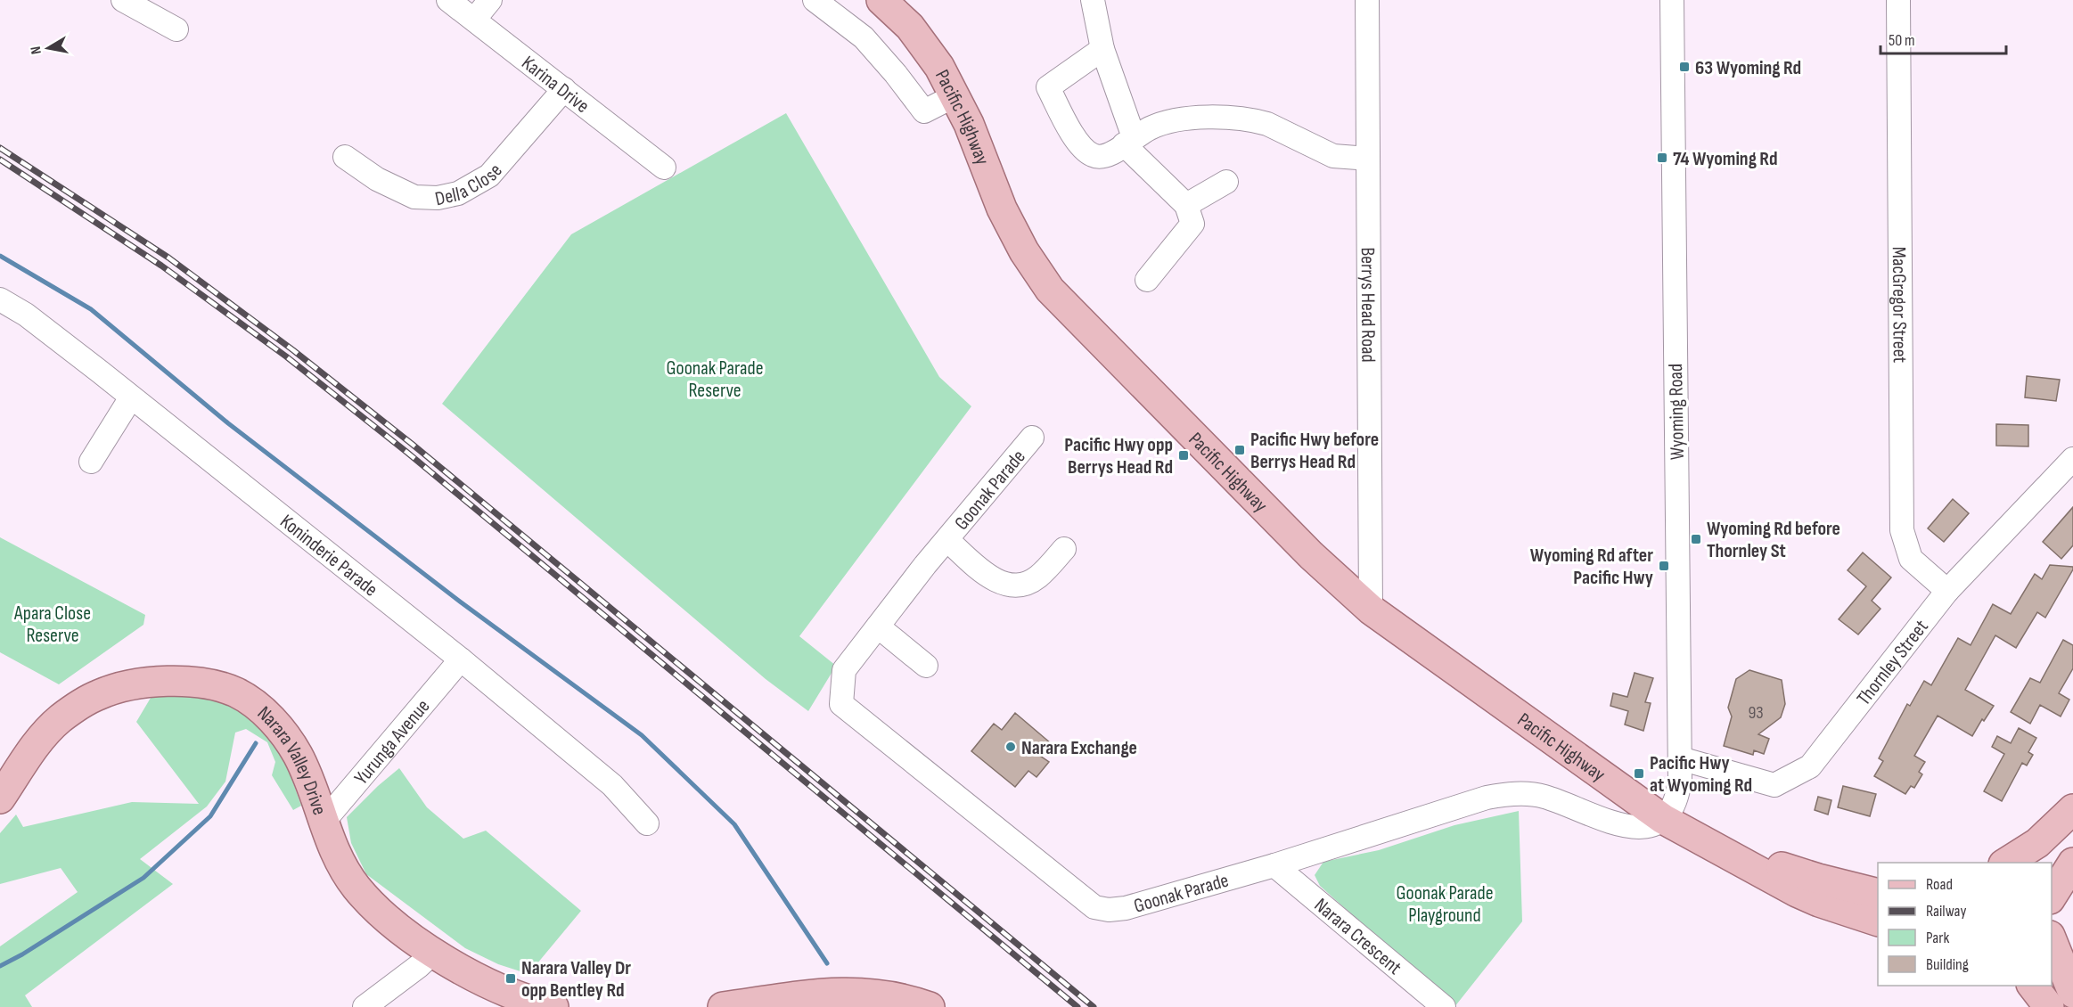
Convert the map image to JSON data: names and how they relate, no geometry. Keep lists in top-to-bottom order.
{
  "streets": {
    "main road": ["Pacific Highway", "Narara Valley Drive"],
    "street": [
      "Karina Drive",
      "Della Close",
      "MacGregor Street",
      "Berrys Head Road",
      "Wyoming Road",
      "Goonak Parade",
      "Koninderie Parade",
      "Thornley Street",
      "Yurunga Avenue",
      "Narara Crescent"
    ]
  },
  "crossings": [
    ["Karina Drive", "Della Close"],
    ["Pacific Highway", "Berrys Head Road"],
    ["Pacific Highway", "Wyoming Road"],
    ["Pacific Highway", "Goonak Parade"],
    ["MacGregor Street", "Thornley Street"],
    ["Wyoming Road", "Goonak Parade"],
    ["Wyoming Road", "Thornley Street"],
    ["Goonak Parade", "Narara Crescent"],
    ["Koninderie Parade", "Yurunga Avenue"],
    ["Yurunga Avenue", "Narara Valley Drive"]
  ],
  "parks": ["Goonak Parade Reserve", "Apara Close Reserve", "Goonak Parade Playground"],
  "places": {
    "transit": [
      "63 Wyoming Rd",
      "74 Wyoming Rd",
      "Pacific Hwy before Berrys Head Rd",
      "Pacific Hwy opp Berrys Head Rd",
      "Wyoming Rd before Thornley St",
      "Wyoming Rd after Pacific Hwy",
      "Pacific Hwy at Wyoming Rd",
      "Narara Valley Dr opp Bentley Rd"
    ],
    "other": ["Narara Exchange"]
  },
  "house_numbers": ["93"],
  "legend": [
    "Road",
    "Railway",
    "Park",
    "Building"
  ],
  "scale_bar": "50 m",
  "north": "left"
}
